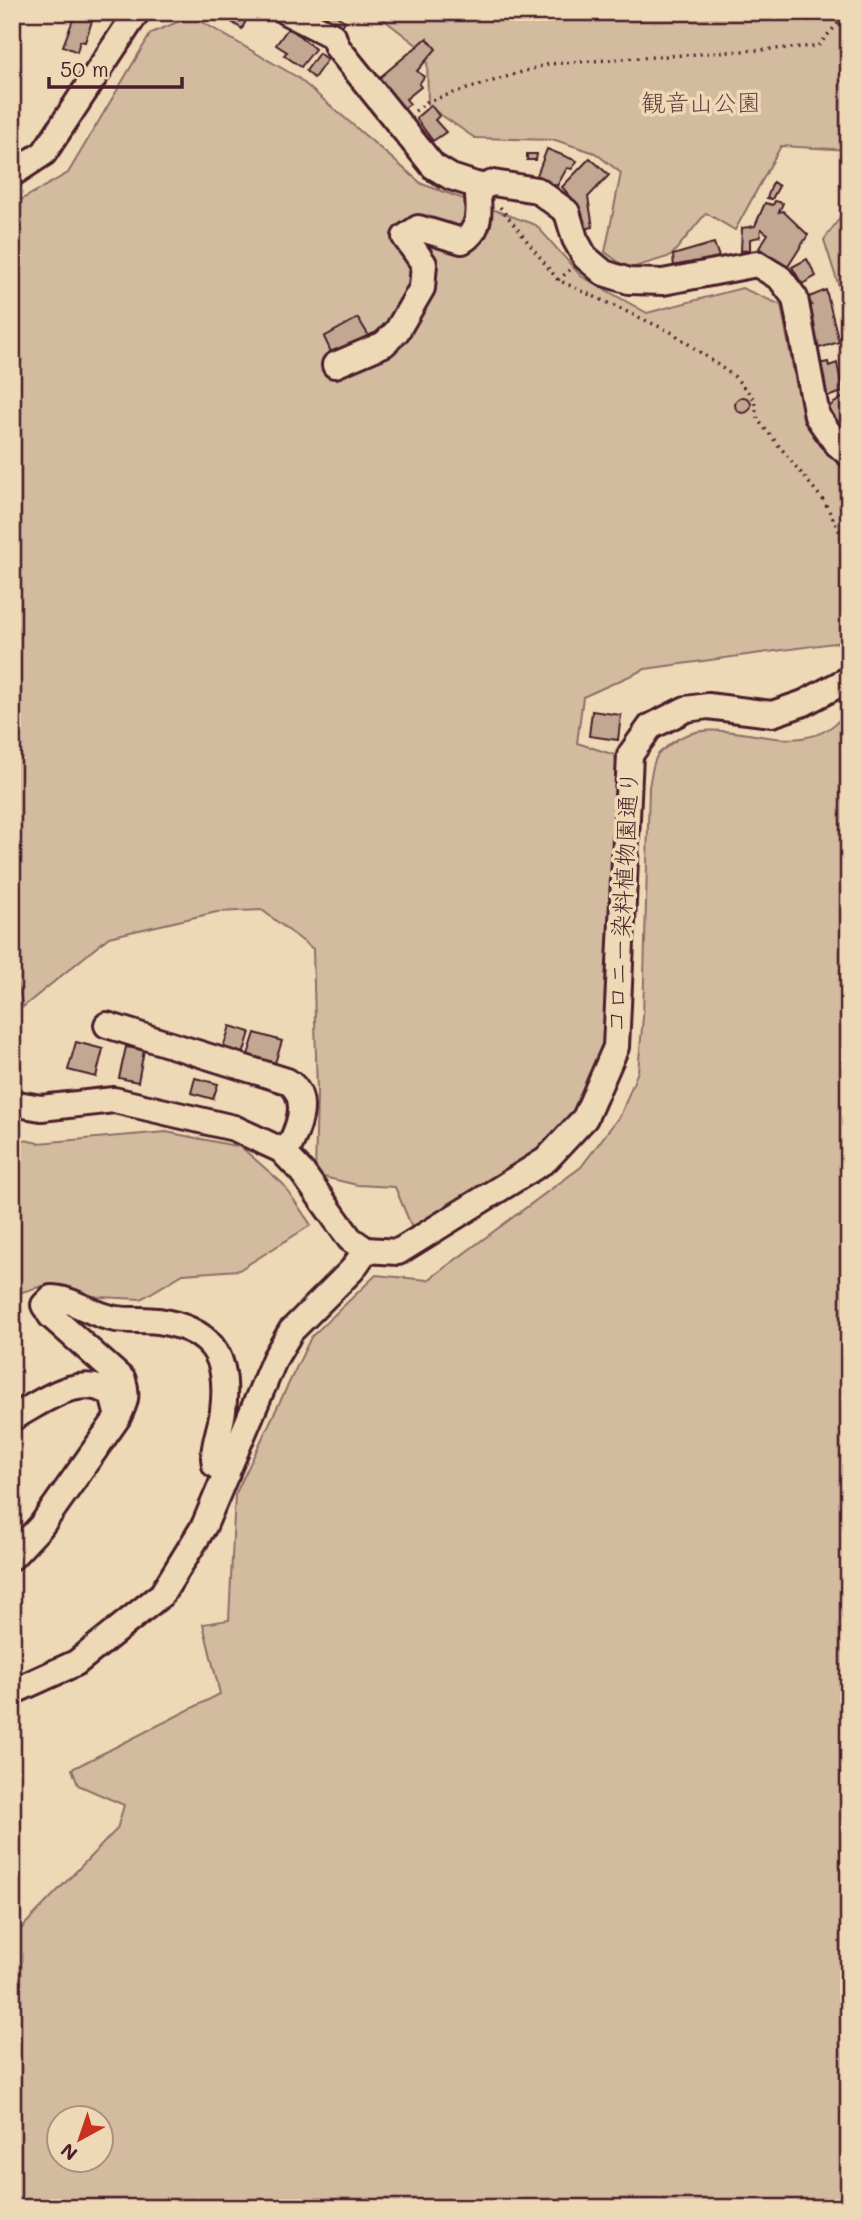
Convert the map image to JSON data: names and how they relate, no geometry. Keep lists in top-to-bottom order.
{
  "streets": {
    "street": ["コロニー染料植物園通り"]
  },
  "parks": ["観音山公園"],
  "scale_bar": "50 m",
  "north": "bottom left"
}
